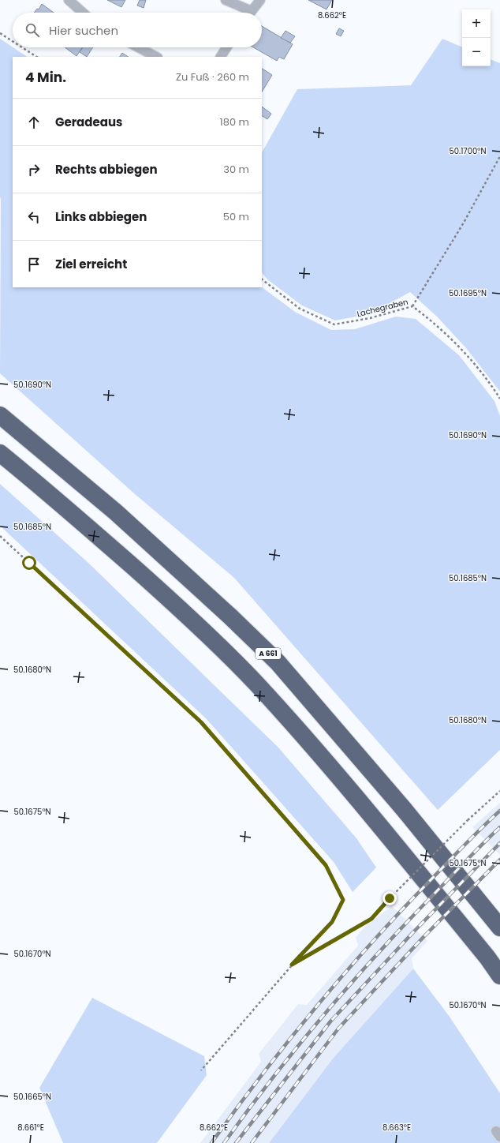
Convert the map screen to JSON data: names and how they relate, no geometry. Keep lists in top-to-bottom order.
{
  "streets": {
    "highway": ["A 661"],
    "path": ["Lachegraben"]
  },
  "page": {
    "map_buttons": ["+", "−"],
    "search": "Hier suchen",
    "heading": ["4 Min.", "Zu Fuß · 260 m"],
    "list": [
      ["Geradeaus", "180 m"],
      ["Rechts abbiegen", "30 m"],
      ["Links abbiegen", "50 m"],
      "Ziel erreicht"
    ]
  },
  "coordinates": [
    "8.662°E",
    "50.1700°N",
    "50.1695°N",
    "50.1690°N",
    "50.1685°N",
    "50.1680°N",
    "50.1675°N",
    "50.1670°N",
    "50.1665°N",
    "8.661°E",
    "8.663°E"
  ]
}
